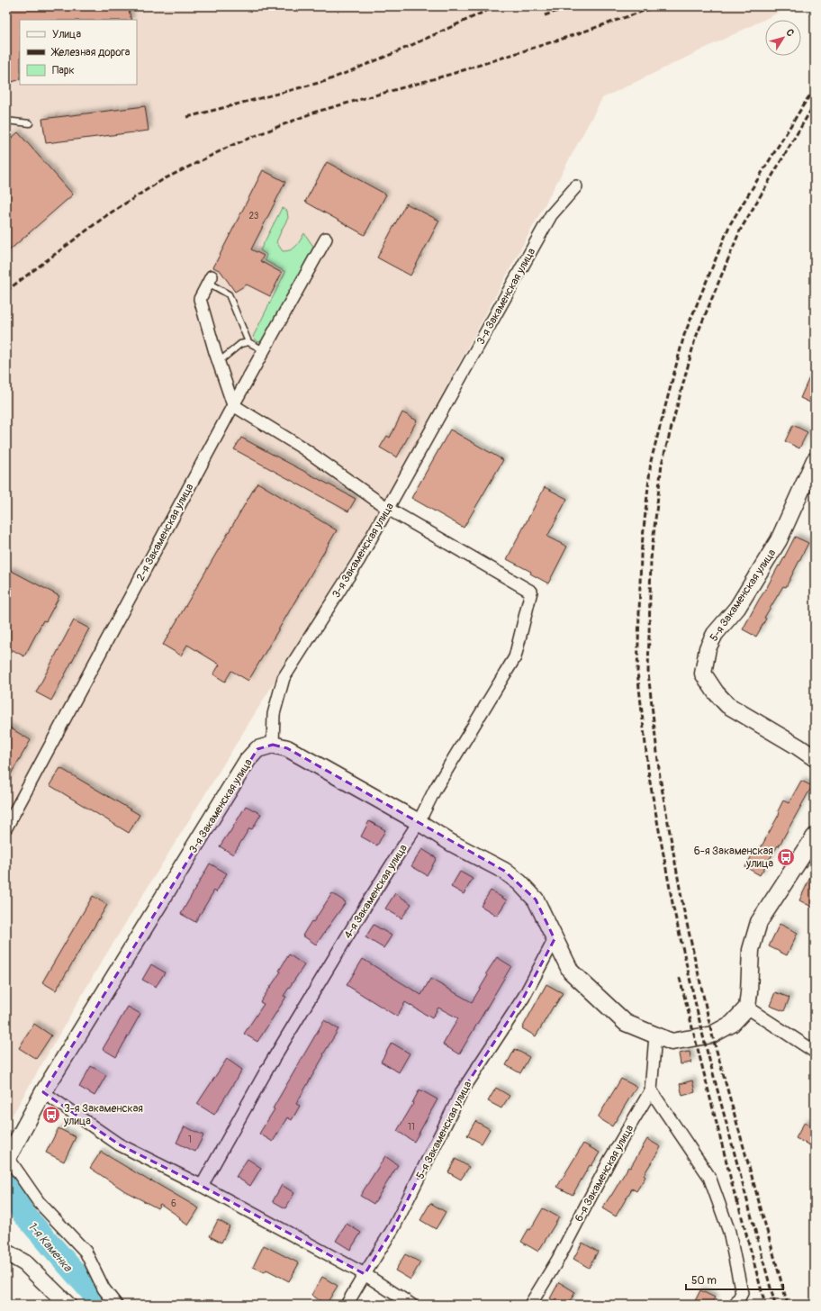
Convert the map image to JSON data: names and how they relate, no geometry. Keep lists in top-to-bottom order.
{
  "streets": {
    "street": [
      "3-я Закаменская улица",
      "2-я Закаменская улица",
      "5-я Закаменская улица",
      "4-я Закаменская улица",
      "6-я Закаменская улица"
    ]
  },
  "crossings": [
    ["3-я Закаменская улица", "4-я Закаменская улица"]
  ],
  "water": ["1-я Каменка"],
  "places": {
    "bus stop": ["6-я Закаменская улица", "3-я Закаменская улица"]
  },
  "house_numbers": [
    "23",
    "11",
    "1",
    "6"
  ],
  "legend": ["Улица", "Железная дорога", "Парк"],
  "scale_bar": "50 m",
  "north": "top right"
}
